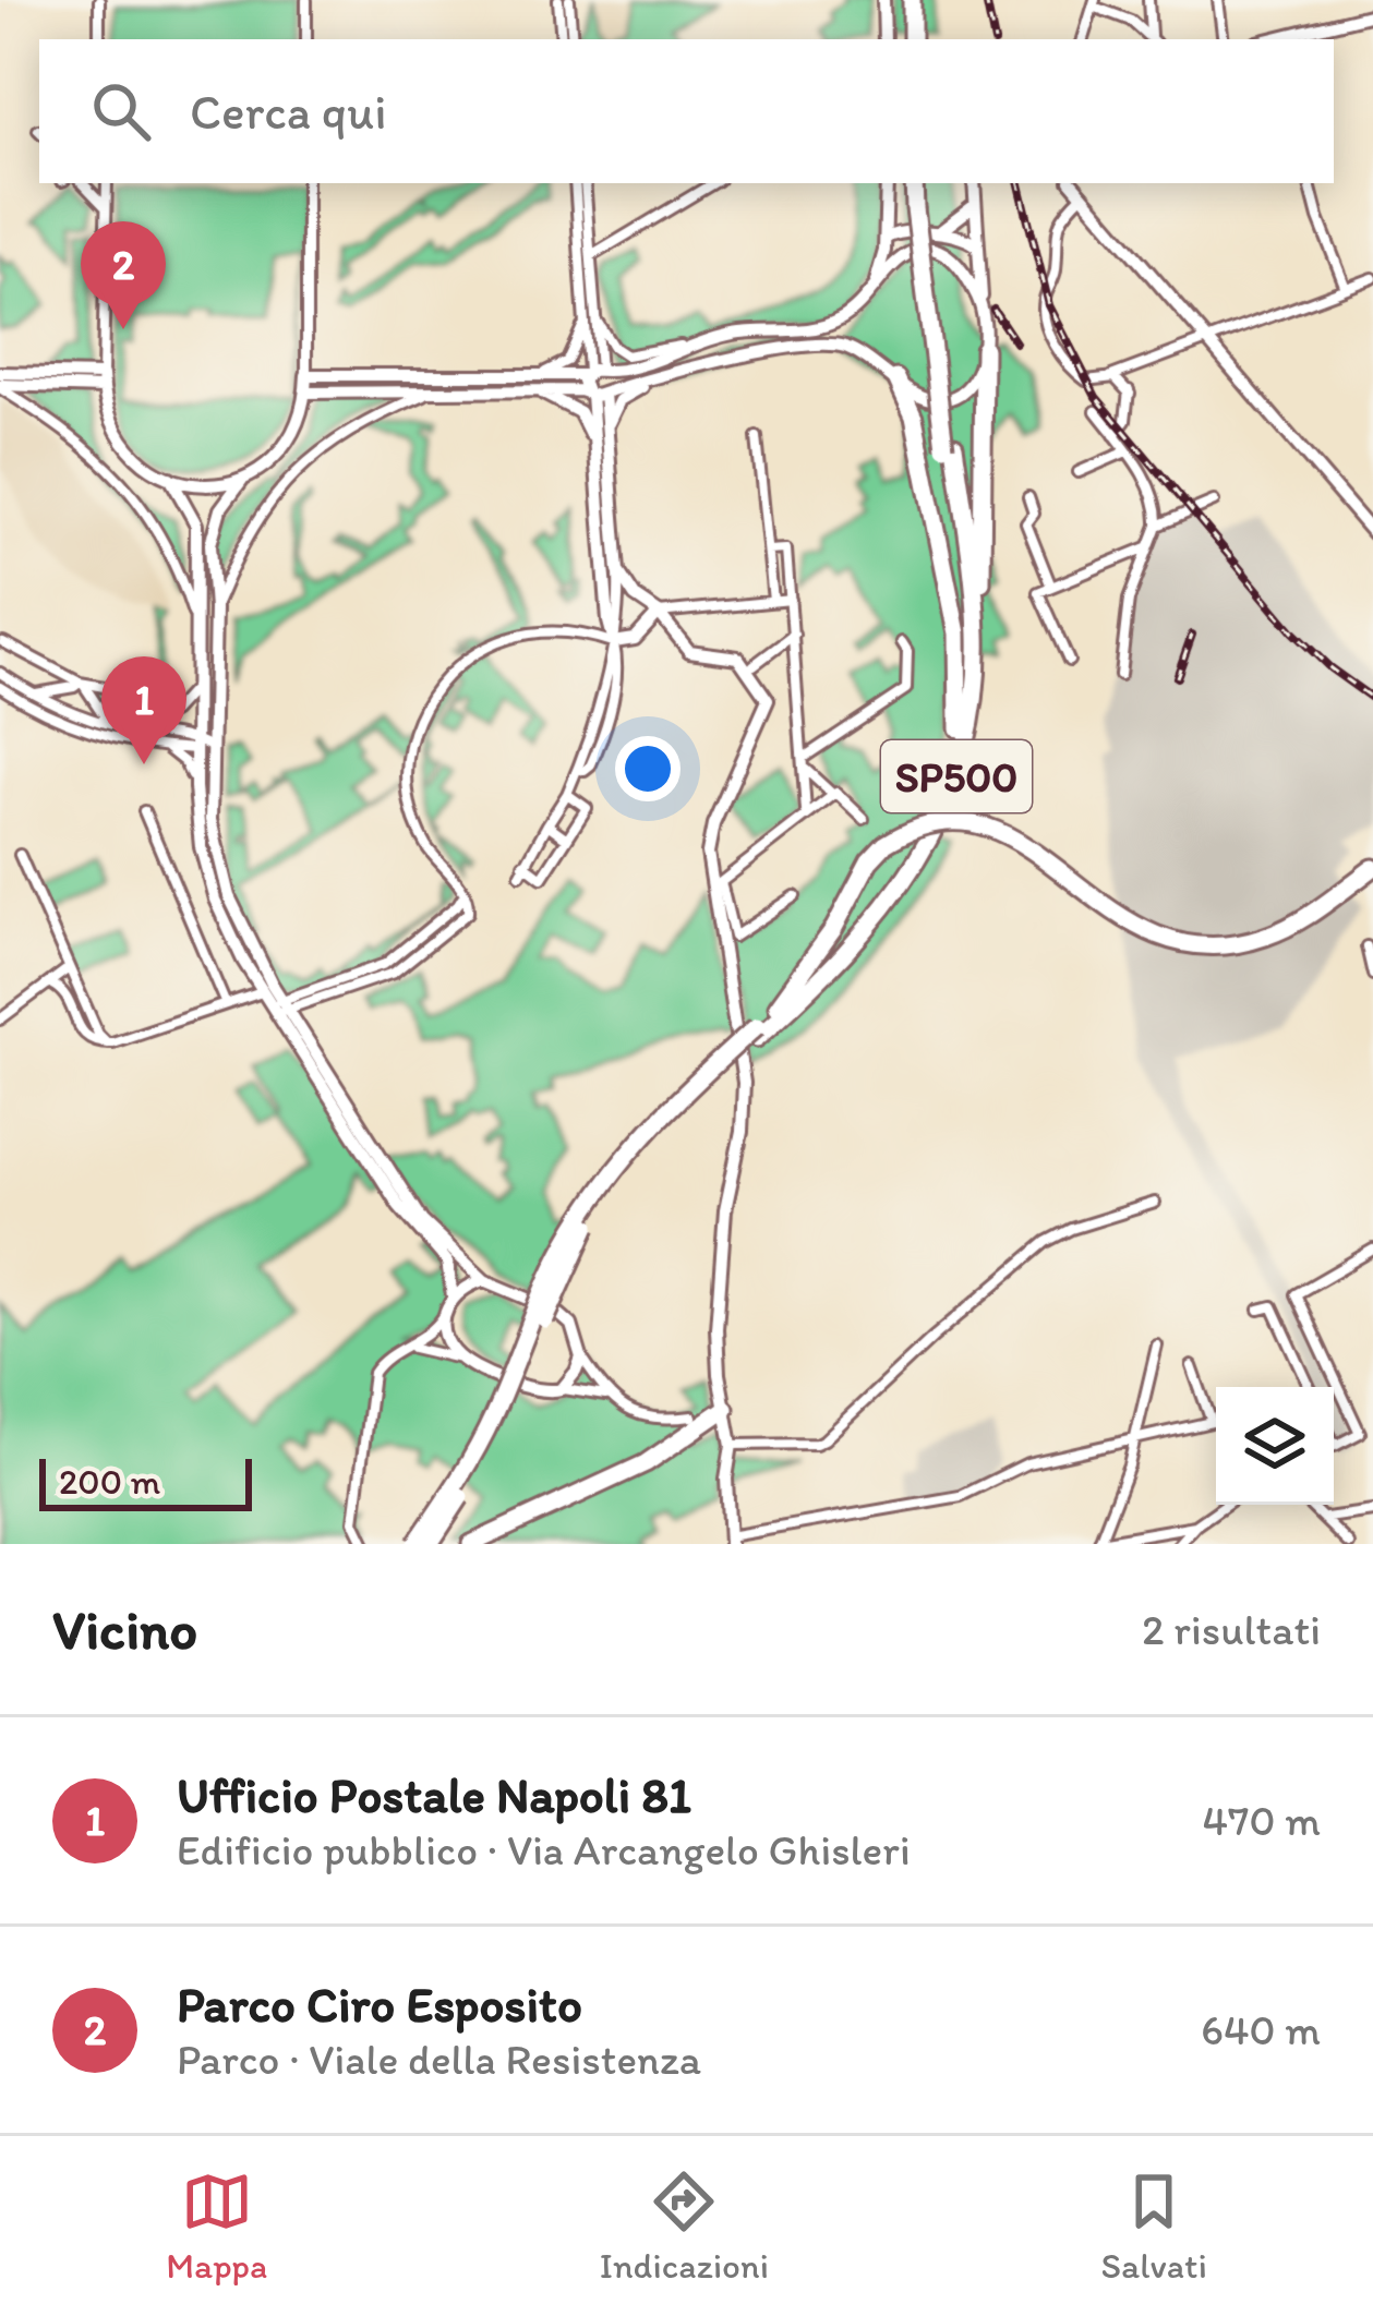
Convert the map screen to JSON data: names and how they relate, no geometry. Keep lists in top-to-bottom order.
{
  "streets": {
    "highway": ["SP500"]
  },
  "scale_bar": "200 m",
  "page": {
    "search": "Cerca qui",
    "pins": ["2", "1"],
    "scale": "200 m",
    "heading": ["Vicino", "2 risultati"],
    "list": [
      {
        "mark": "1",
        "name": "Ufficio Postale Napoli 81",
        "note": "Edificio pubblico · Via Arcangelo Ghisleri",
        "value": "470 m"
      },
      {
        "mark": "2",
        "name": "Parco Ciro Esposito",
        "note": "Parco · Viale della Resistenza",
        "value": "640 m"
      }
    ],
    "nav": ["Mappa", "Indicazioni", "Salvati"]
  }
}
